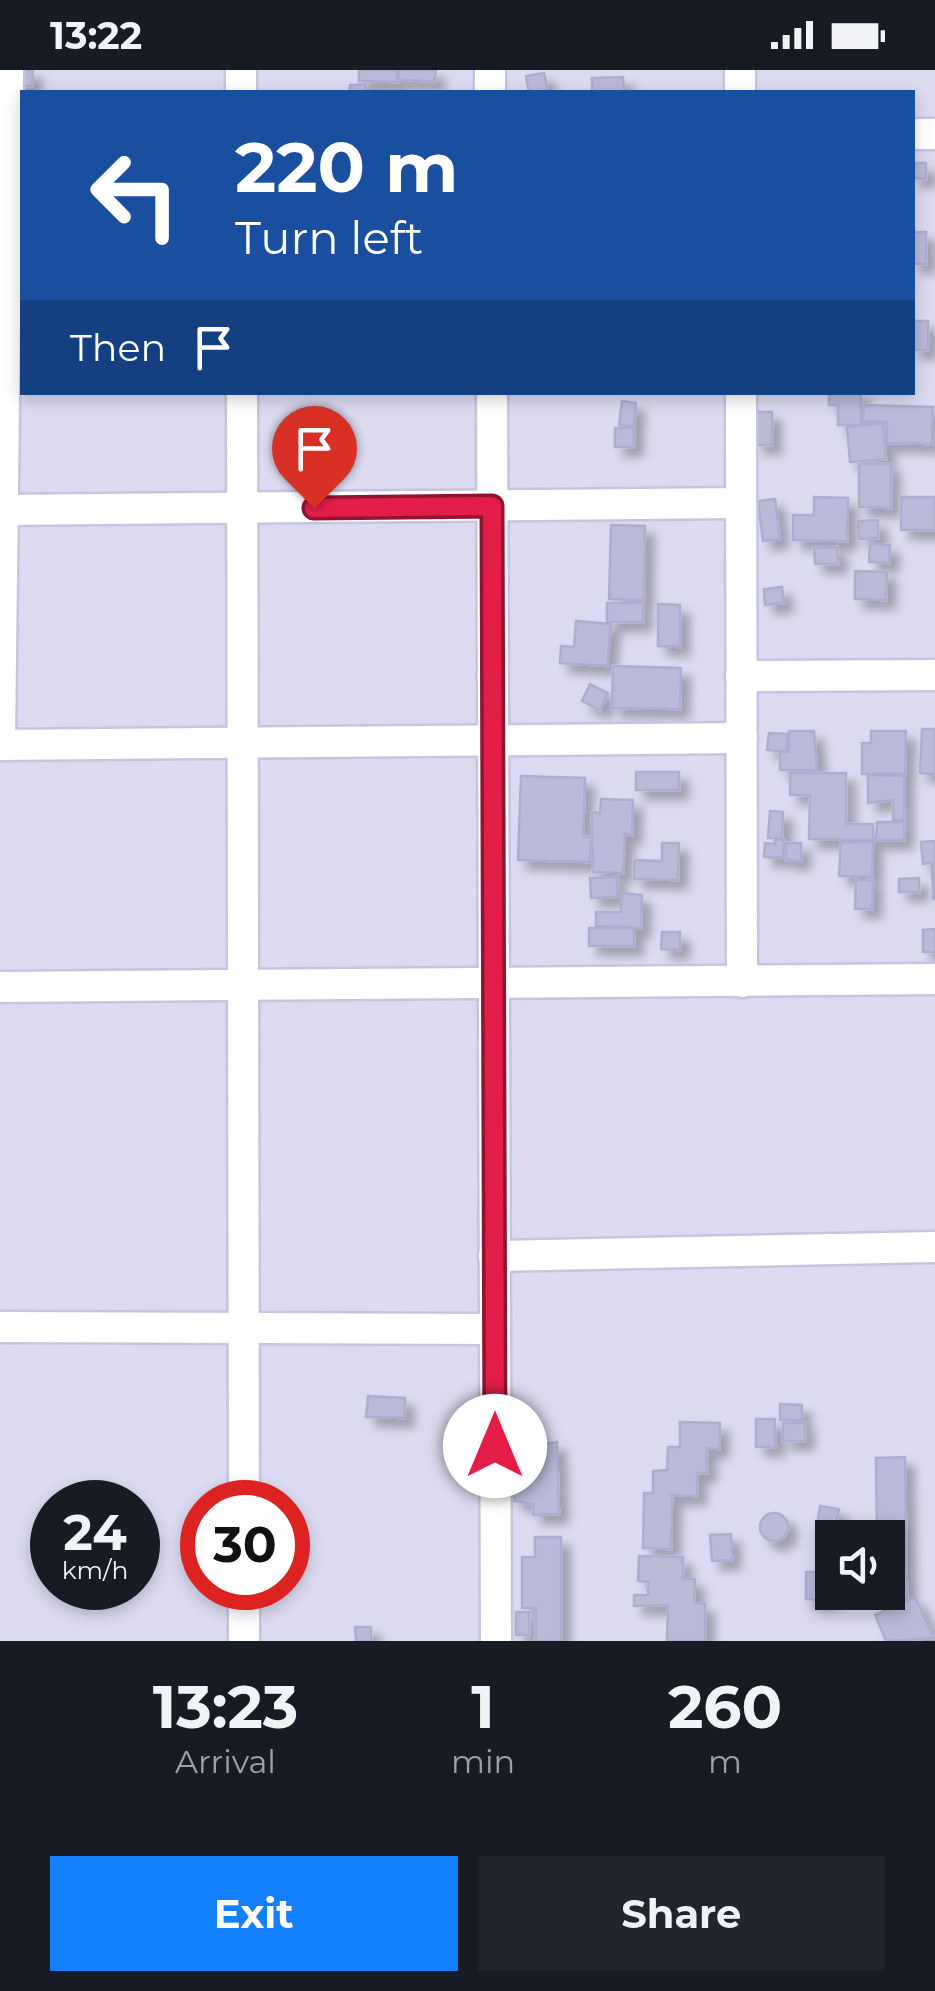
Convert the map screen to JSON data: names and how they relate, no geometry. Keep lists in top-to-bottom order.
{
  "page": {
    "status": "13:22",
    "turn": ["220 m", "Turn left"],
    "then": "Then",
    "speed": "24 km/h",
    "limit": "30",
    "eta": [
      "13:23",
      "Arrival",
      "1",
      "min",
      "260",
      "m"
    ],
    "buttons": ["Exit", "Share"]
  }
}
